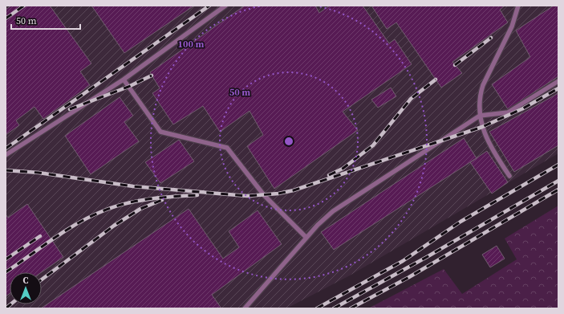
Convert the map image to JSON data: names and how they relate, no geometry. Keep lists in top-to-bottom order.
{
  "scale_bar": "50 m",
  "north": "top",
  "rings": ["100 m", "50 m"]
}
